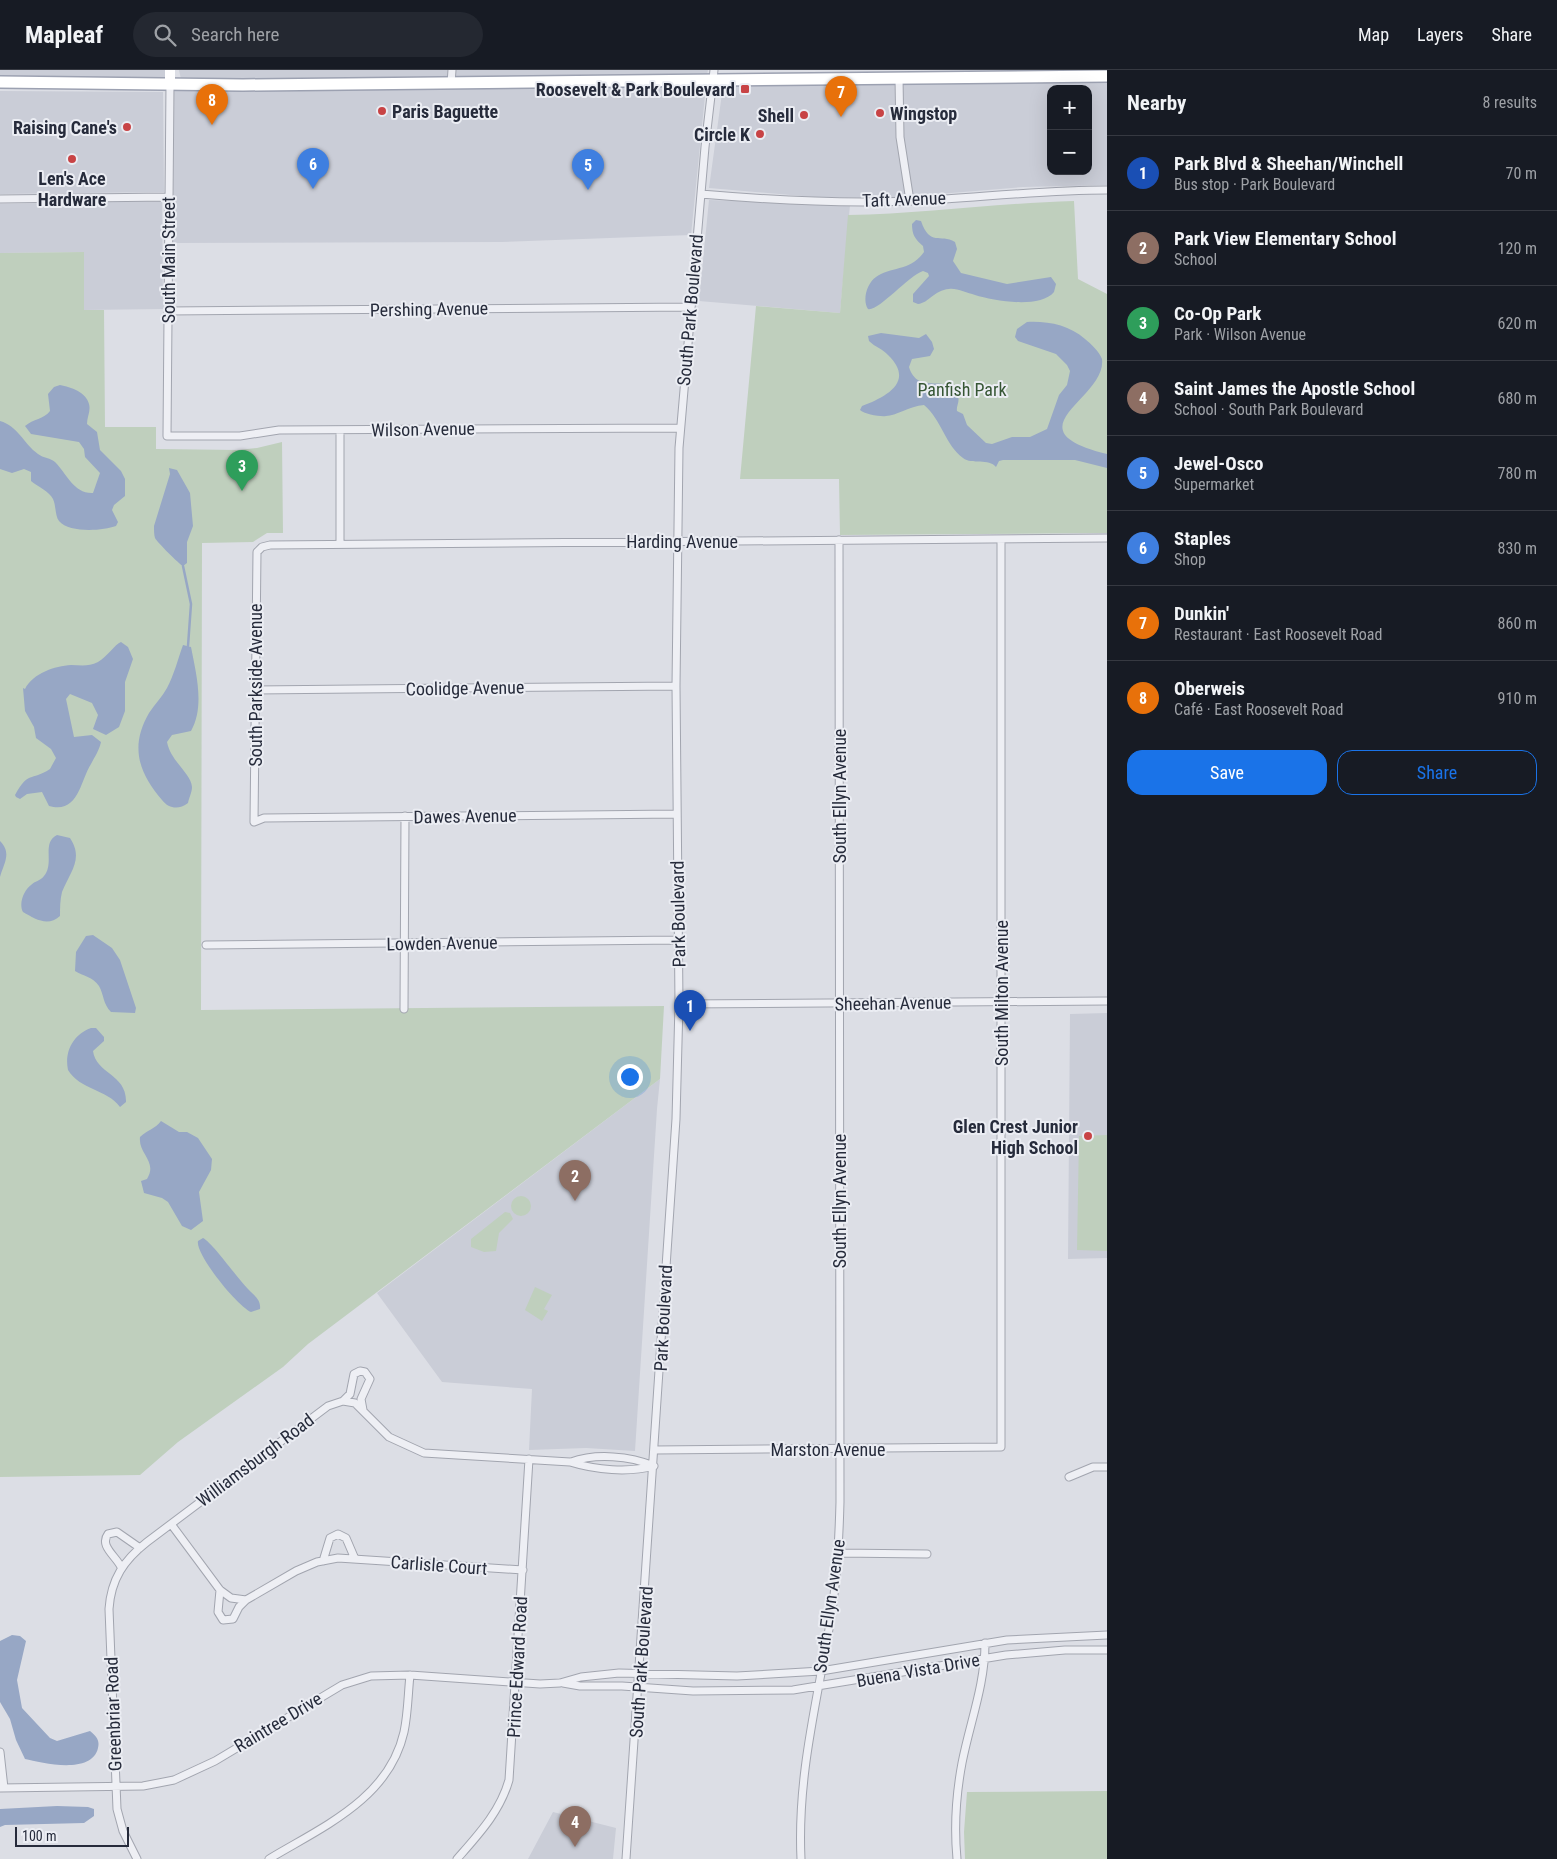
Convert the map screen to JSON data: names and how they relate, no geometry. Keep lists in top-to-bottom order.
{
  "streets": {
    "street": [
      "Taft Avenue",
      "South Main Street",
      "Pershing Avenue",
      "South Park Boulevard",
      "Wilson Avenue",
      "Harding Avenue",
      "South Parkside Avenue",
      "Coolidge Avenue",
      "South Ellyn Avenue",
      "Dawes Avenue",
      "Park Boulevard",
      "Lowden Avenue",
      "South Milton Avenue",
      "Sheehan Avenue",
      "Marston Avenue",
      "Williamsburgh Road",
      "Carlisle Court",
      "Prince Edward Road",
      "Buena Vista Drive",
      "Greenbriar Road",
      "Raintree Drive"
    ]
  },
  "crossings": [
    ["Taft Avenue", "South Park Boulevard"],
    ["South Main Street", "Pershing Avenue"],
    ["South Main Street", "Wilson Avenue"],
    ["Pershing Avenue", "South Park Boulevard"],
    ["South Park Boulevard", "Wilson Avenue"],
    ["South Park Boulevard", "Harding Avenue"],
    ["South Park Boulevard", "Park Boulevard"],
    ["South Park Boulevard", "Buena Vista Drive"],
    ["South Park Boulevard", "Raintree Drive"],
    ["Harding Avenue", "South Parkside Avenue"],
    ["Harding Avenue", "South Ellyn Avenue"],
    ["Harding Avenue", "Park Boulevard"],
    ["Harding Avenue", "South Milton Avenue"],
    ["South Parkside Avenue", "Coolidge Avenue"],
    ["South Parkside Avenue", "Dawes Avenue"],
    ["Coolidge Avenue", "Park Boulevard"],
    ["South Ellyn Avenue", "Sheehan Avenue"],
    ["South Ellyn Avenue", "Marston Avenue"],
    ["South Ellyn Avenue", "Buena Vista Drive"],
    ["Dawes Avenue", "Park Boulevard"],
    ["Park Boulevard", "Lowden Avenue"],
    ["Park Boulevard", "Sheehan Avenue"],
    ["Park Boulevard", "Marston Avenue"],
    ["South Milton Avenue", "Sheehan Avenue"],
    ["South Milton Avenue", "Marston Avenue"],
    ["Williamsburgh Road", "Greenbriar Road"],
    ["Carlisle Court", "Prince Edward Road"],
    ["Prince Edward Road", "Raintree Drive"],
    ["Buena Vista Drive", "Raintree Drive"],
    ["Greenbriar Road", "Raintree Drive"]
  ],
  "parks": ["Panfish Park"],
  "places": {
    "transit": ["Roosevelt & Park Boulevard"],
    "other": [
      "Paris Baguette",
      "Wingstop",
      "Shell",
      "Raising Cane's",
      "Circle K",
      "Len's Ace Hardware",
      "Glen Crest Junior High School"
    ]
  },
  "scale_bar": "100 m",
  "page": {
    "header": "Mapleaf",
    "search": "Search here",
    "nav": ["Map", "Layers", "Share"],
    "heading": ["Nearby", "8 results"],
    "pins": [
      "7",
      "8",
      "6",
      "5",
      "3",
      "1",
      "2",
      "4"
    ],
    "map_buttons": ["+", "−"],
    "list": [
      {
        "mark": "1",
        "name": "Park Blvd & Sheehan/Winchell",
        "note": "Bus stop · Park Boulevard",
        "value": "70 m"
      },
      {
        "mark": "2",
        "name": "Park View Elementary School",
        "note": "School",
        "value": "120 m"
      },
      {
        "mark": "3",
        "name": "Co-Op Park",
        "note": "Park · Wilson Avenue",
        "value": "620 m"
      },
      {
        "mark": "4",
        "name": "Saint James the Apostle School",
        "note": "School · South Park Boulevard",
        "value": "680 m"
      },
      {
        "mark": "5",
        "name": "Jewel-Osco",
        "note": "Supermarket",
        "value": "780 m"
      },
      {
        "mark": "6",
        "name": "Staples",
        "note": "Shop",
        "value": "830 m"
      },
      {
        "mark": "7",
        "name": "Dunkin'",
        "note": "Restaurant · East Roosevelt Road",
        "value": "860 m"
      },
      {
        "mark": "8",
        "name": "Oberweis",
        "note": "Café · East Roosevelt Road",
        "value": "910 m"
      }
    ],
    "buttons": ["Save", "Share"],
    "scale": "100 m"
  }
}
